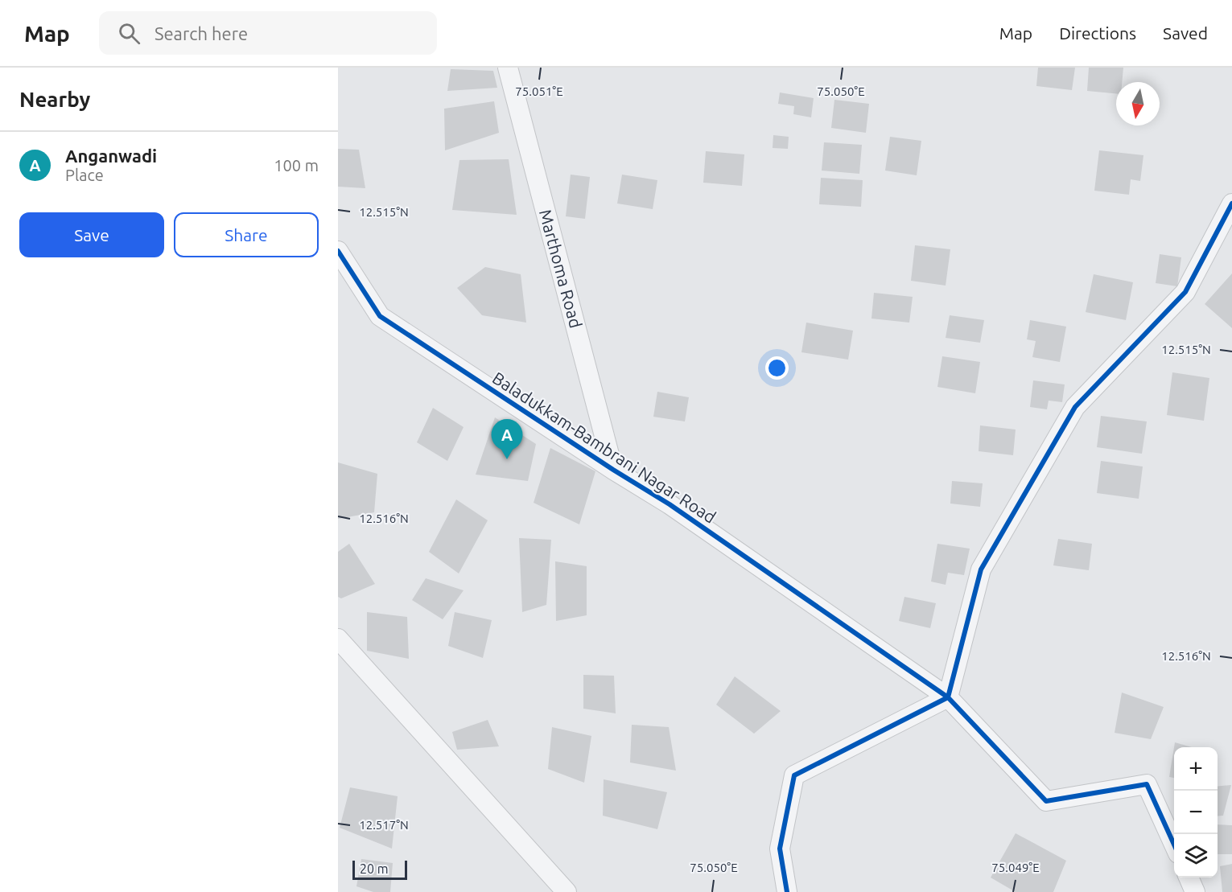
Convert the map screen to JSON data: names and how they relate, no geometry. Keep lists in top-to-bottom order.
{
  "streets": {
    "street": ["Marthoma Road", "Baladukkam-Bambrani Nagar Road"]
  },
  "crossings": [
    ["Marthoma Road", "Baladukkam-Bambrani Nagar Road"]
  ],
  "scale_bar": "20 m",
  "north": "bottom",
  "page": {
    "header": "Map",
    "search": "Search here",
    "nav": ["Map", "Directions", "Saved"],
    "heading": "Nearby",
    "list": [
      {
        "mark": "A",
        "name": "Anganwadi",
        "note": "Place",
        "value": "100 m"
      }
    ],
    "buttons": ["Save", "Share"],
    "pins": "A",
    "map_buttons": ["+", "−"],
    "scale": "20 m"
  },
  "coordinates": [
    "75.051°E",
    "75.050°E",
    "12.515°N",
    "12.516°N",
    "12.517°N",
    "75.049°E"
  ]
}
